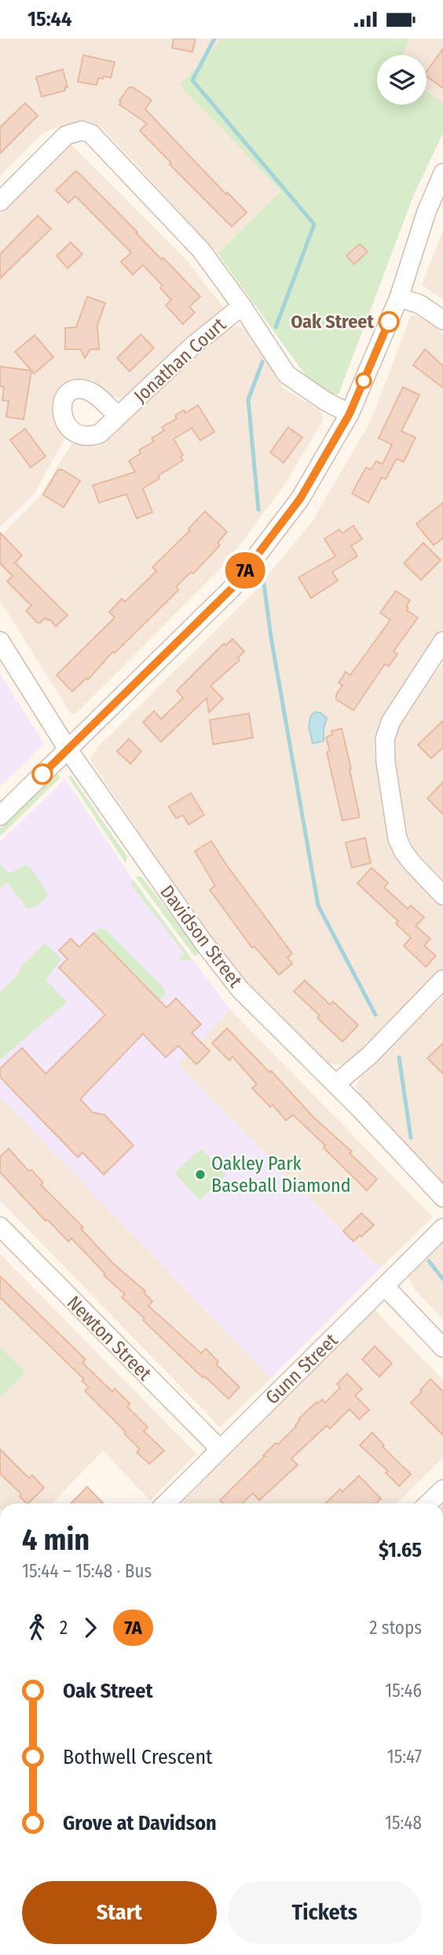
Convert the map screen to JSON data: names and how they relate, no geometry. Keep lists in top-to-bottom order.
{
  "streets": {
    "street": [
      "Jonathan Court",
      "Davidson Street",
      "Newton Street",
      "Gunn Street"
    ]
  },
  "crossings": [
    ["Newton Street", "Gunn Street"]
  ],
  "places": ["Oak Street", "Oakley Park Baseball Diamond"],
  "lines": ["bus line 7A"],
  "page": {
    "status": "15:44",
    "on_map": "7A",
    "heading": ["4 min", "15:44 – 15:48 · Bus", "$1.65"],
    "legs": ["2", "7A", "2 stops"],
    "list": [
      {
        "name": "Oak Street",
        "value": "15:46"
      },
      {
        "name": "Bothwell Crescent",
        "value": "15:47"
      },
      {
        "name": "Grove at Davidson",
        "value": "15:48"
      }
    ],
    "buttons": ["Start", "Tickets"]
  }
}
